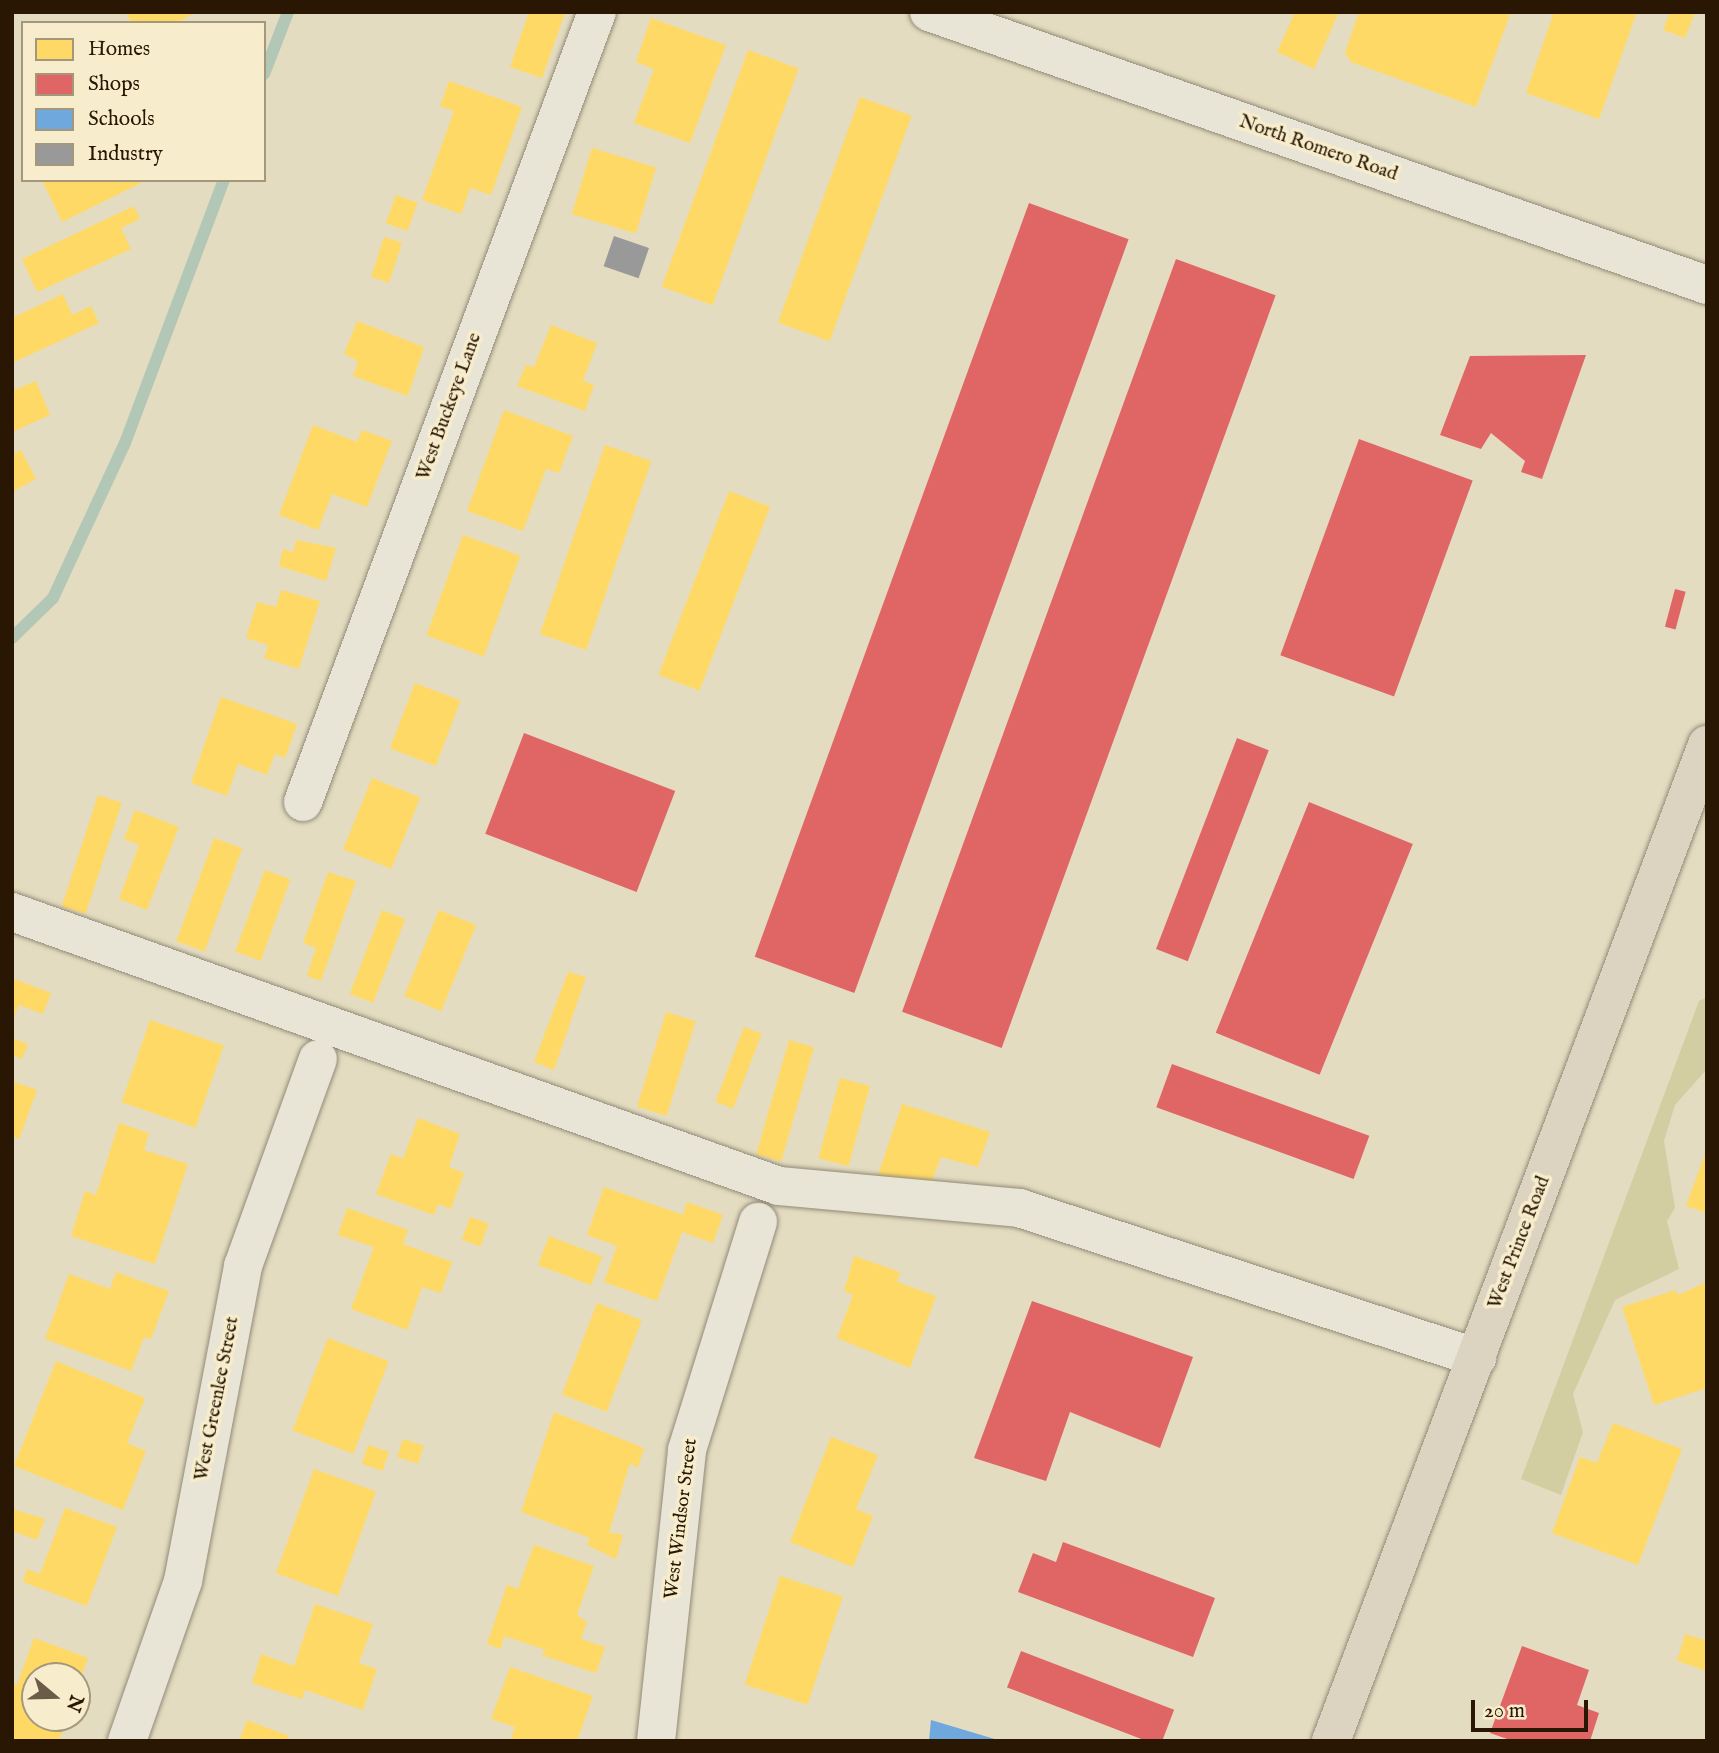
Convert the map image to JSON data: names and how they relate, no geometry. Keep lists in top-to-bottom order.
{
  "streets": {
    "main road": ["West Prince Road"],
    "street": [
      "North Romero Road",
      "West Buckeye Lane",
      "West Greenlee Street",
      "West Windsor Street"
    ]
  },
  "legend": [
    "Homes",
    "Shops",
    "Schools",
    "Industry"
  ],
  "scale_bar": "20 m",
  "north": "right"
}
